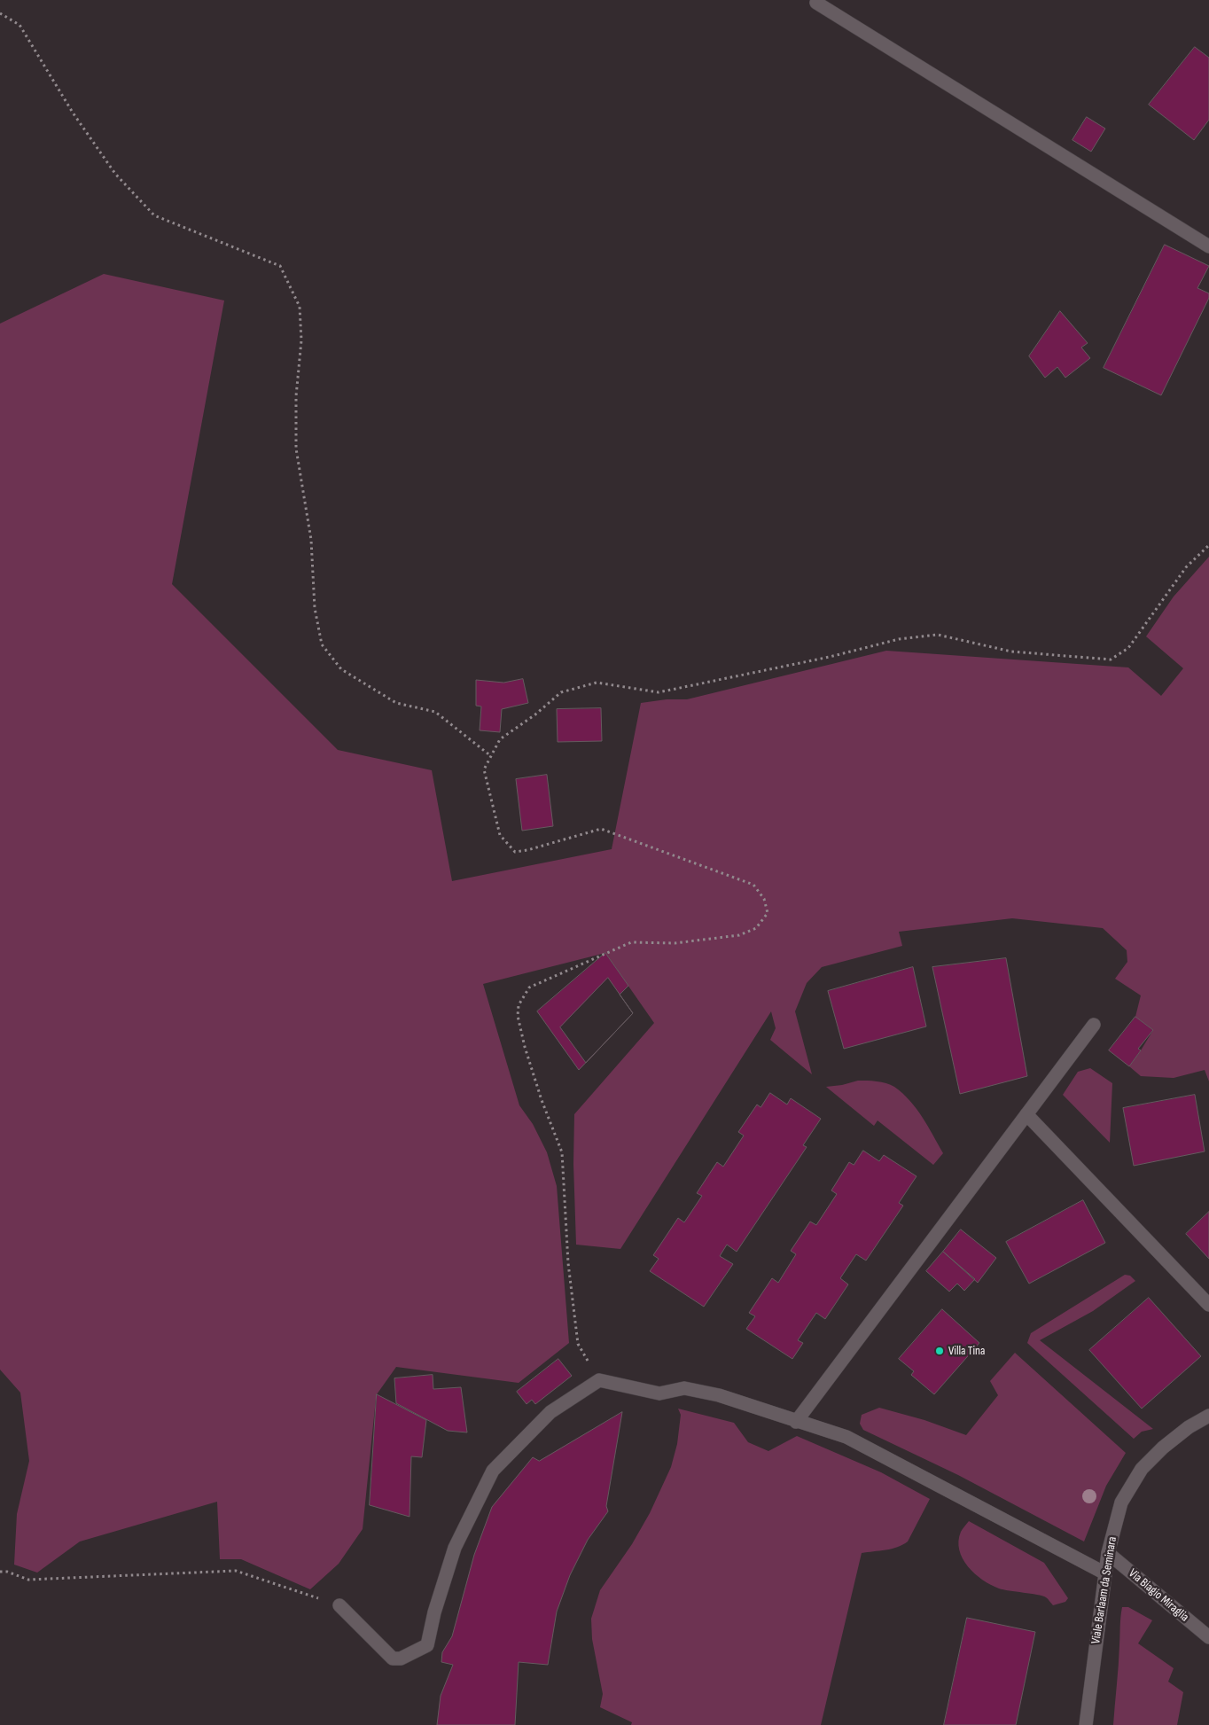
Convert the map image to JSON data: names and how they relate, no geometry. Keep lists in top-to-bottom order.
{
  "streets": {
    "street": ["Viale Barlaam da Seminara", "Via Biagio Miraglia"]
  },
  "crossings": [
    ["Viale Barlaam da Seminara", "Via Biagio Miraglia"]
  ],
  "places": ["Villa Tina"]
}
